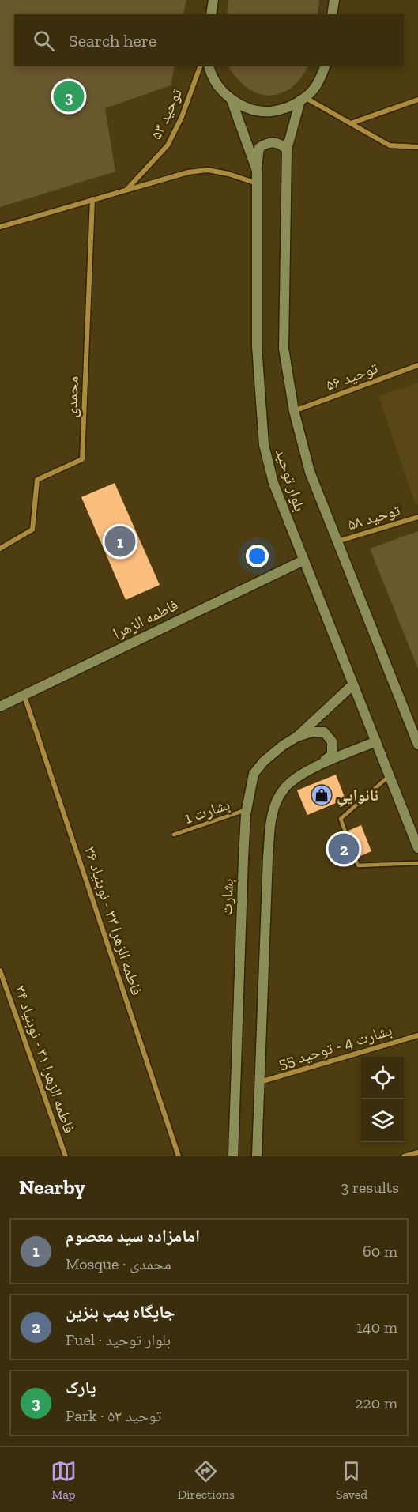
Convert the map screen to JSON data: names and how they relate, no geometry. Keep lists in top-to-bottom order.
{
  "streets": {
    "main road": ["بلوار توحید", "فاطمه الزهرا", "بشارت"],
    "street": [
      "توحید ۵۳",
      "توحید ۵۶",
      "محمدی",
      "توحید ۵۸",
      "فاطمه الزهرا ۳۳ - نوبنیاد ۳۶",
      "بشارت 4 - توحید 55",
      "فاطمه الزهرا ۳۱ - نوبنیاد ۳۴"
    ],
    "lane": ["بشارت 1"]
  },
  "crossings": [
    ["توحید ۵۶", "بلوار توحید"],
    ["بلوار توحید", "توحید ۵۸"],
    ["بلوار توحید", "فاطمه الزهرا"],
    ["بلوار توحید", "بشارت"],
    ["فاطمه الزهرا", "فاطمه الزهرا ۳۳ - نوبنیاد ۳۶"],
    ["بشارت 1", "بشارت"]
  ],
  "places": {
    "shop": ["نانواییِ"]
  },
  "page": {
    "search": "Search here",
    "pins": ["3", "1", "2"],
    "heading": ["Nearby", "3 results"],
    "list": [
      {
        "mark": "1",
        "name": "امامزاده سید معصوم",
        "note": "Mosque · محمدی",
        "value": "60 m"
      },
      {
        "mark": "2",
        "name": "جایگاه پمپ بنزین",
        "note": "Fuel · بلوار توحید",
        "value": "140 m"
      },
      {
        "mark": "3",
        "name": "پارک",
        "note": "Park · توحید ۵۳",
        "value": "220 m"
      }
    ],
    "nav": ["Map", "Directions", "Saved"]
  }
}
